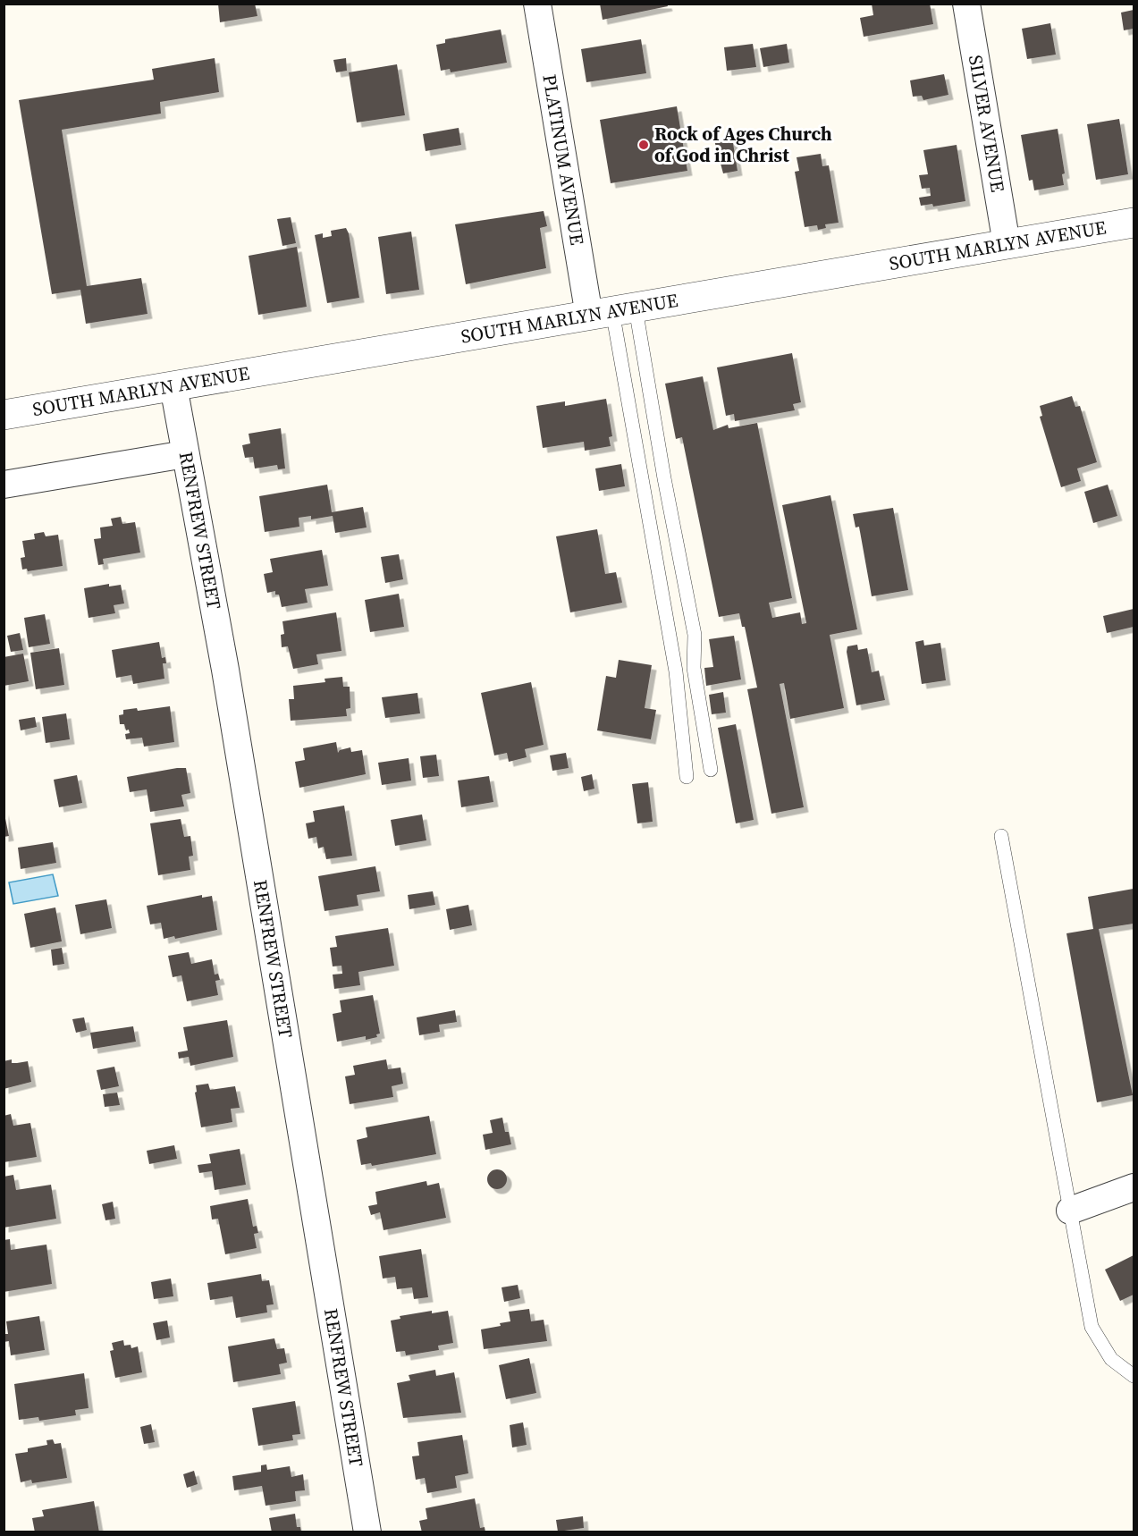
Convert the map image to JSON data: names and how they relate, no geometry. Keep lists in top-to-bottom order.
{
  "streets": {
    "street": [
      "SILVER AVENUE",
      "PLATINUM AVENUE",
      "SOUTH MARLYN AVENUE",
      "RENFREW STREET"
    ]
  },
  "crossings": [
    ["SILVER AVENUE", "SOUTH MARLYN AVENUE"],
    ["PLATINUM AVENUE", "SOUTH MARLYN AVENUE"],
    ["SOUTH MARLYN AVENUE", "RENFREW STREET"]
  ],
  "places": ["Rock of Ages Church of God in Christ"]
}
